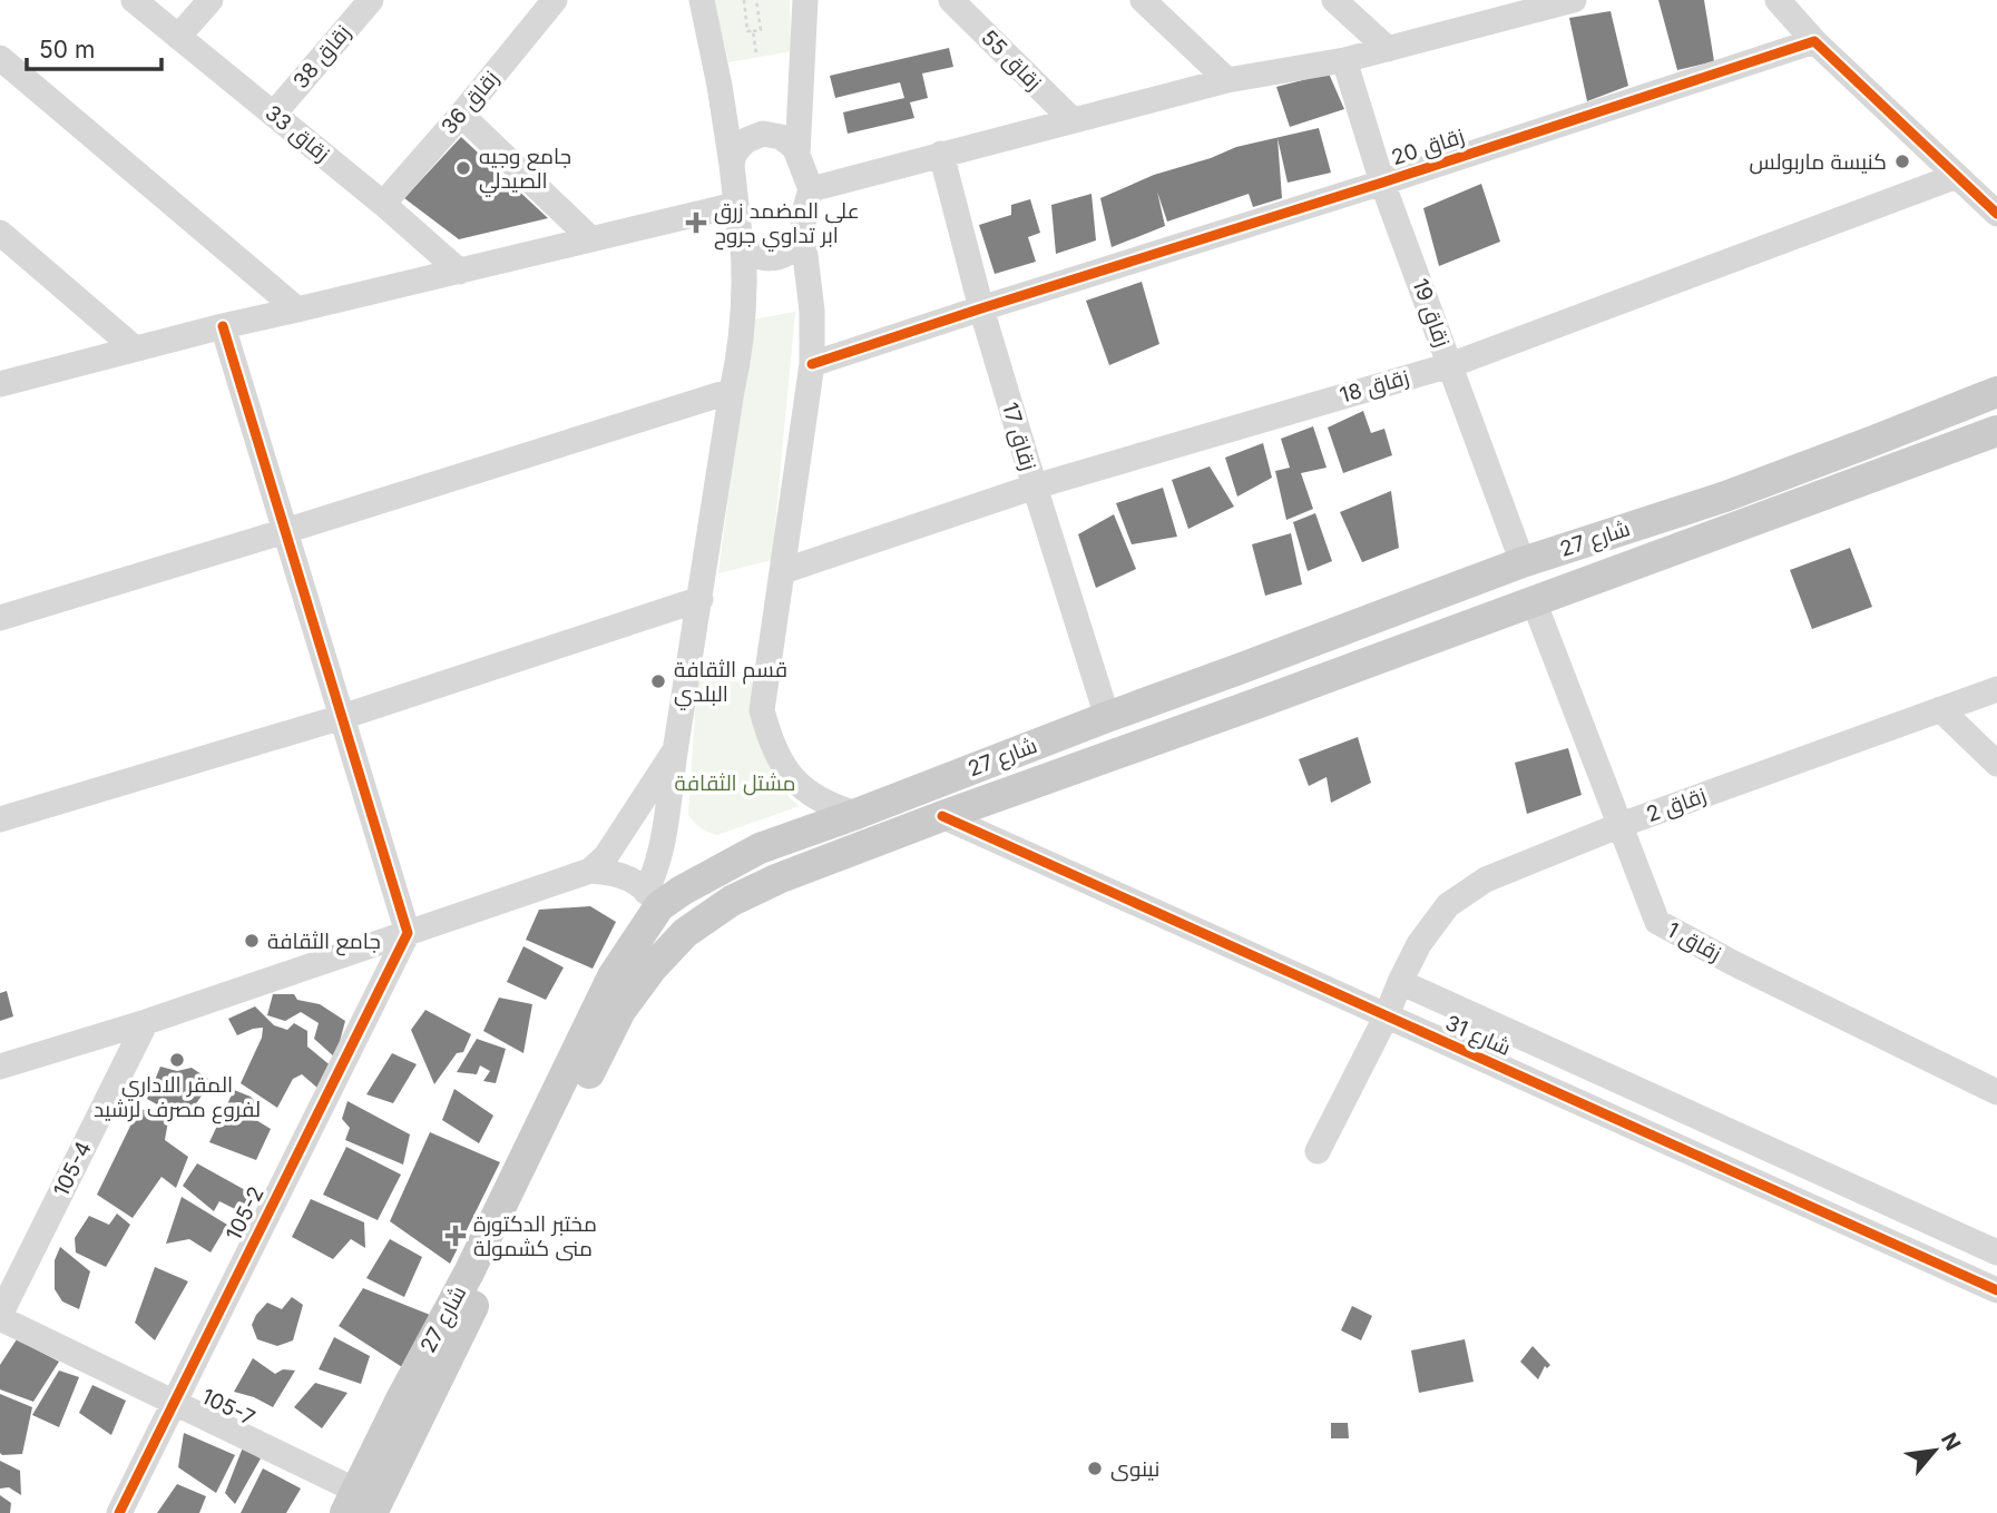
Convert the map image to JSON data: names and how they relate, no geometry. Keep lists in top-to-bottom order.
{
  "streets": {
    "main road": ["شارع 27"],
    "street": [
      "زقاق 38",
      "زقاق 55",
      "زقاق 36",
      "زقاق 33",
      "زقاق 20",
      "زقاق 19",
      "زقاق 18",
      "زقاق 17",
      "زقاق 2",
      "زقاق 1",
      "شارع 31",
      "105-4",
      "105-2",
      "105-7"
    ]
  },
  "crossings": [
    ["زقاق 38", "زقاق 33"],
    ["زقاق 36", "زقاق 33"],
    ["زقاق 20", "زقاق 19"],
    ["زقاق 20", "زقاق 17"],
    ["زقاق 19", "زقاق 18"],
    ["زقاق 19", "شارع 27"],
    ["زقاق 18", "زقاق 17"],
    ["زقاق 17", "شارع 27"],
    ["شارع 27", "زقاق 1"],
    ["شارع 27", "شارع 31"],
    ["شارع 27", "105-7"],
    ["زقاق 2", "زقاق 1"],
    ["زقاق 2", "شارع 31"],
    ["105-4", "105-7"],
    ["105-2", "105-7"]
  ],
  "parks": ["مشتل الثقافة"],
  "places": {
    "other": [
      "كنيسة ماربولس",
      "جامع وجيه الصيدلي",
      "قسم الثقافة البلدي",
      "جامع الثقافة",
      "المقر الاداري لفروع مصرف لرشيد",
      "نينوى"
    ],
    "health": ["علي المضمد زرق ابر تداوي جروح", "مختبر الدكتورة منى كشمولة"]
  },
  "scale_bar": "50 m",
  "north": "top right"
}
